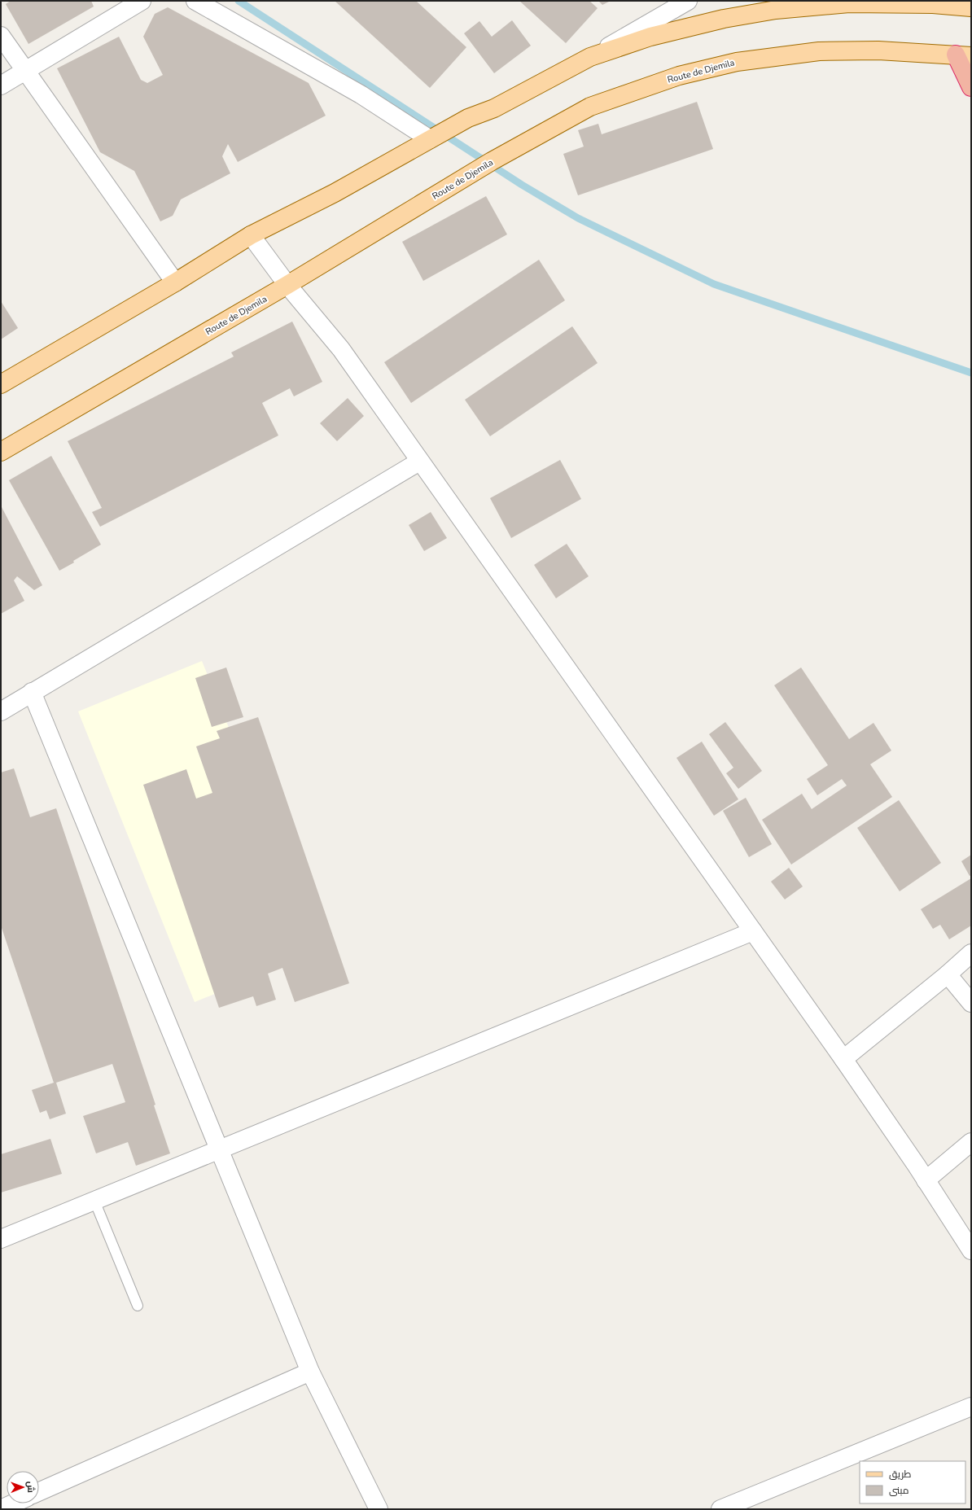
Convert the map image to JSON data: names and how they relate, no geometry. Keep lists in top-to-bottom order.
{
  "streets": {
    "main road": ["Route de Djemila"]
  },
  "legend": ["طريق", "مبنى"],
  "north": "right"
}
